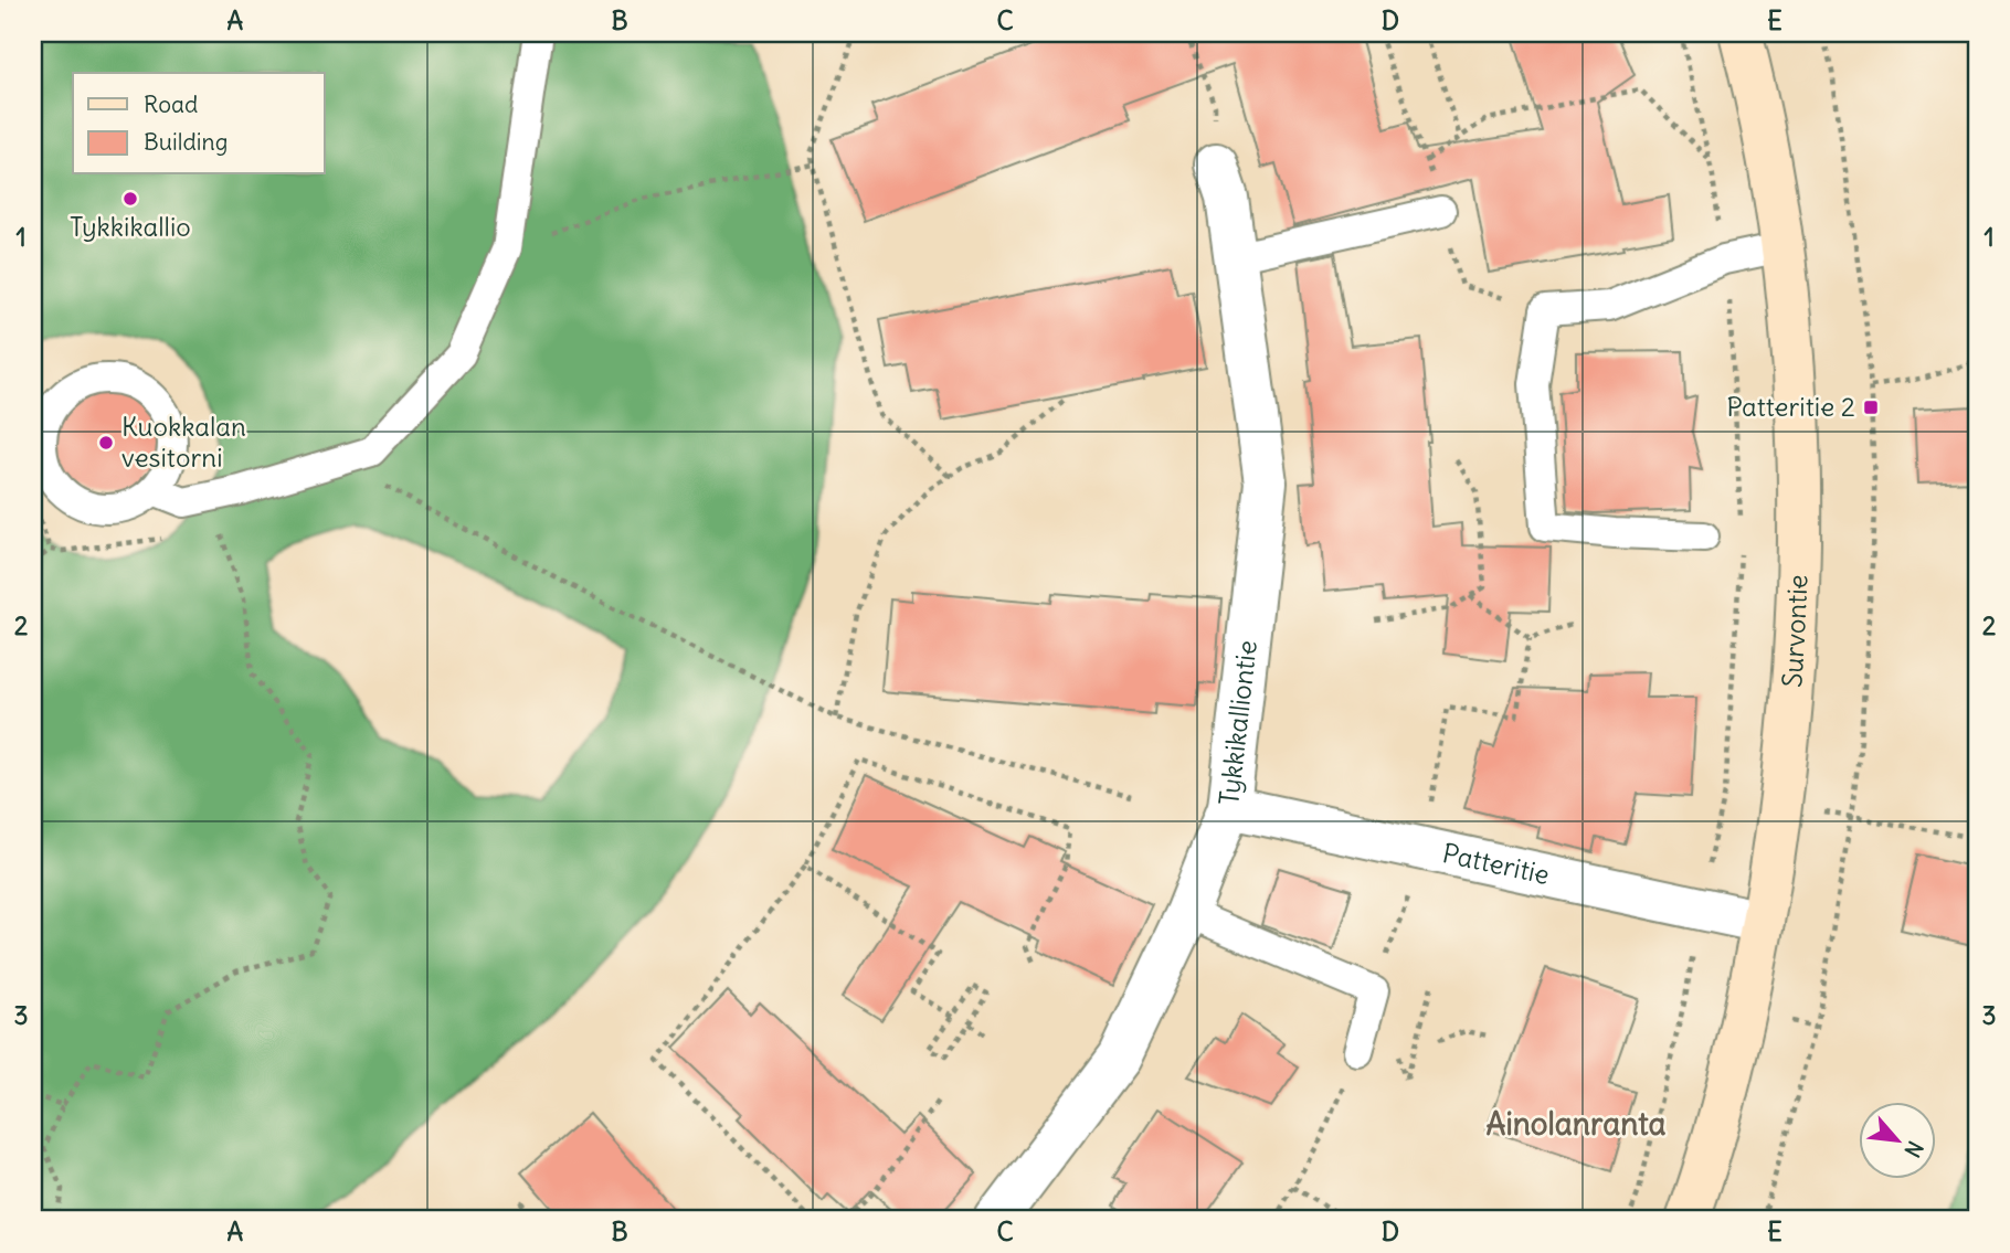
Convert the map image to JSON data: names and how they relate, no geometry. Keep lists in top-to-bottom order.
{
  "streets": {
    "main road": ["Survontie"],
    "street": ["Tykkikalliontie", "Patteritie"]
  },
  "crossings": [
    ["Survontie", "Patteritie"],
    ["Tykkikalliontie", "Patteritie"]
  ],
  "districts": ["Ainolanranta"],
  "places": {
    "other": ["Tykkikallio", "Kuokkalan vesitorni"],
    "transit": ["Patteritie 2"]
  },
  "legend": ["Road", "Building"],
  "north": "bottom right",
  "grid": {
    "columns": [
      "A",
      "B",
      "C",
      "D",
      "E"
    ],
    "rows": ["1", "2", "3"]
  }
}
